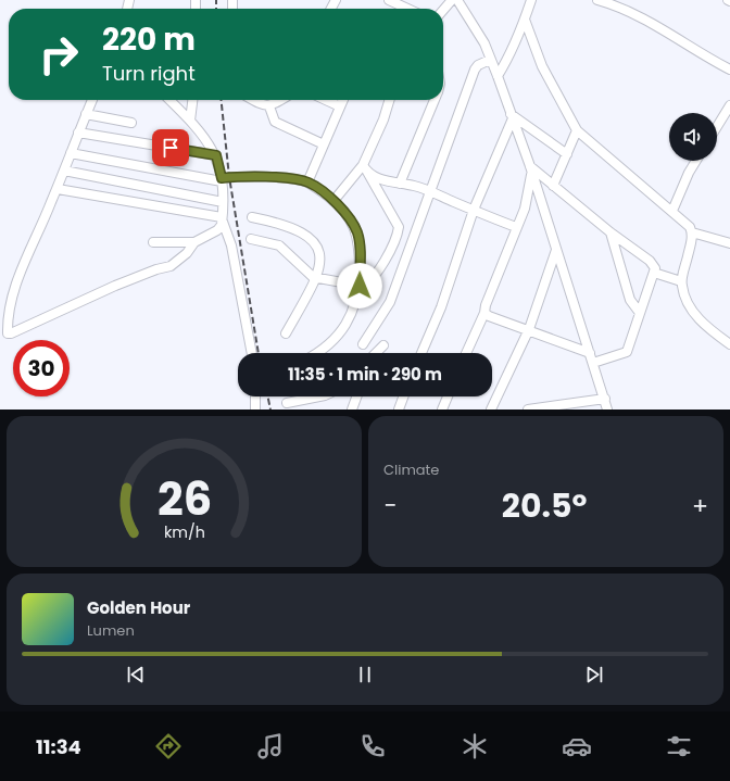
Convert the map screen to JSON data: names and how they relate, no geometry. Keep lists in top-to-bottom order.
{
  "page": {
    "turn": ["220 m", "Turn right"],
    "limit": "30",
    "trip": "11:35 · 1 min · 290 m",
    "tile": "Climate",
    "heat": ["−", "20.5°", "+"],
    "song": ["Golden Hour", "Lumen"],
    "tabs": "11:34",
    "gauge": ["26", "km/h"]
  }
}
